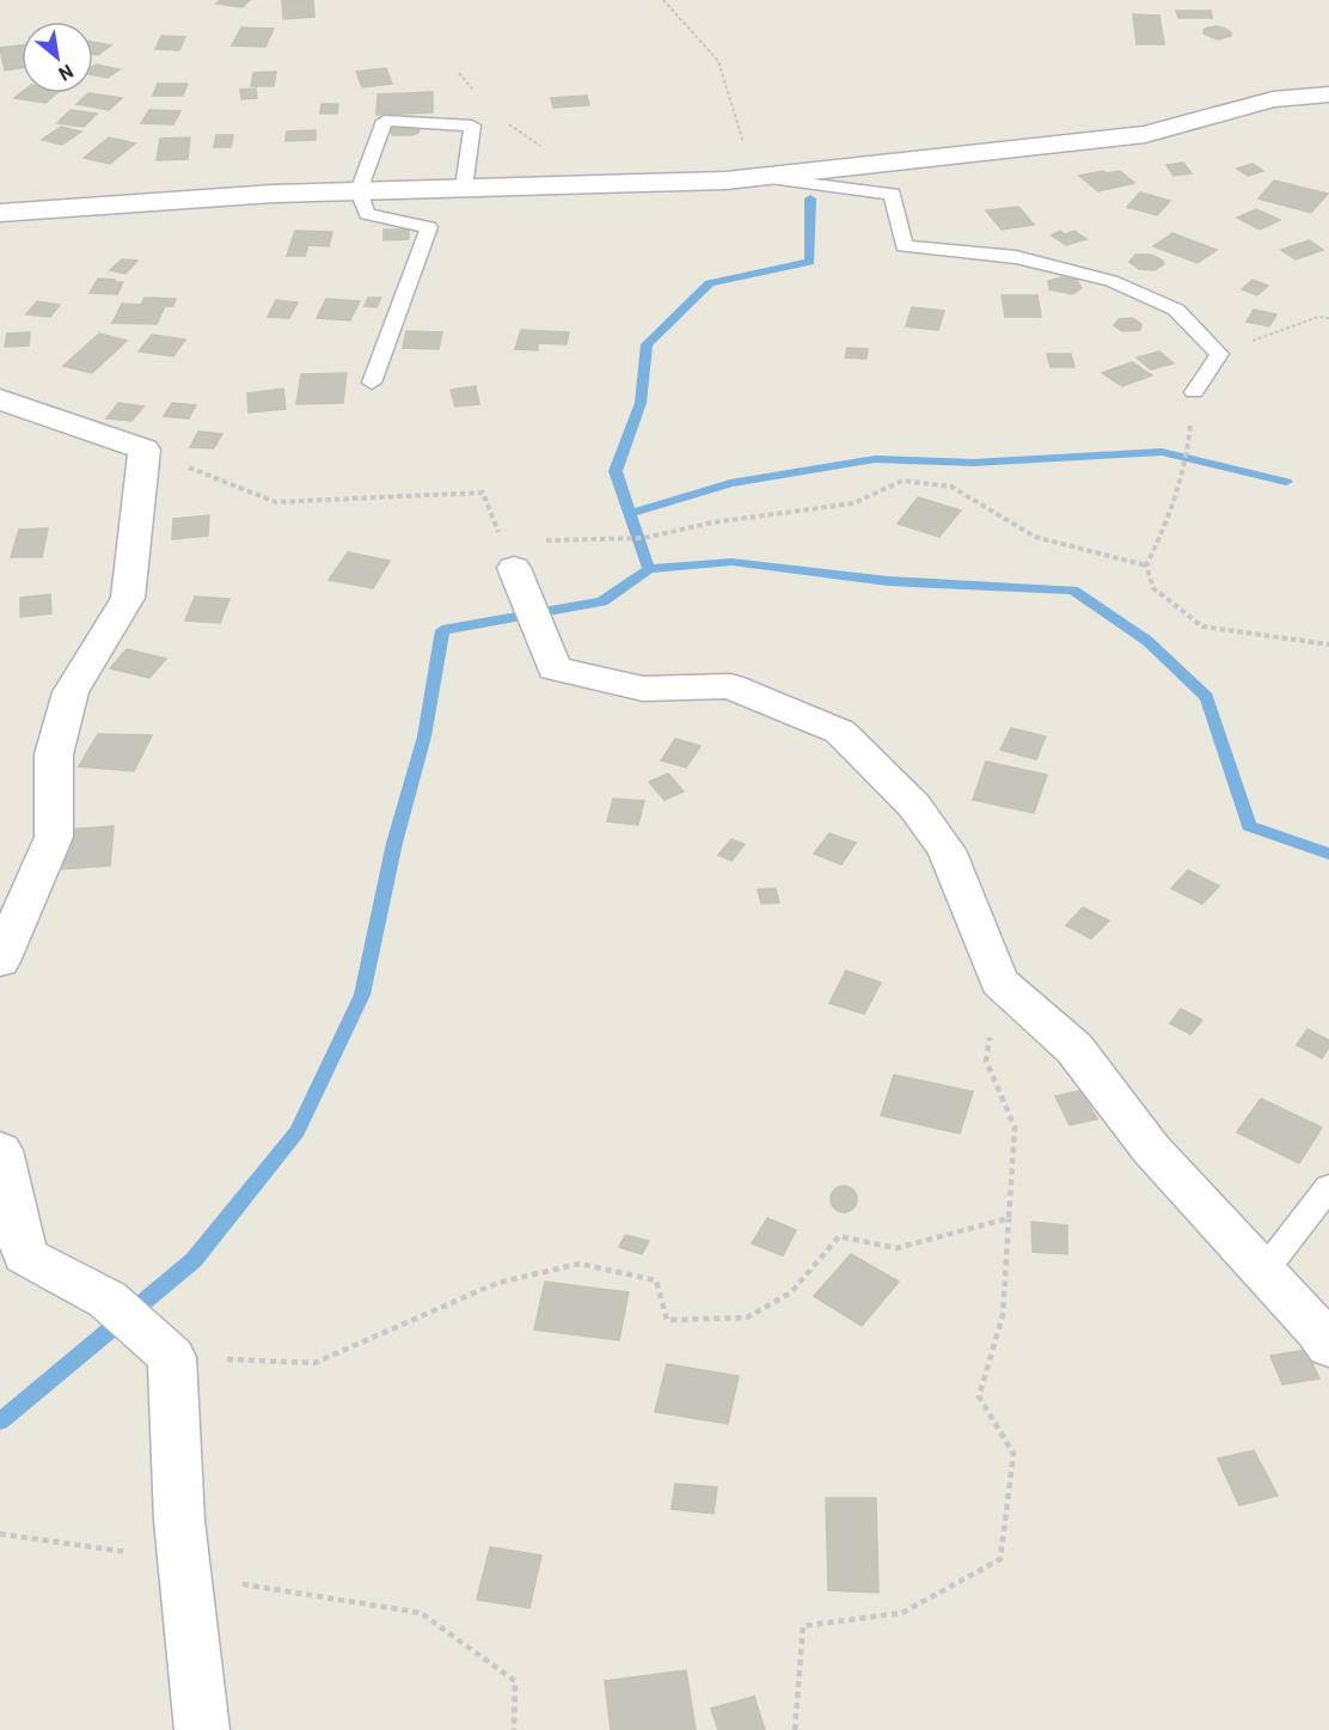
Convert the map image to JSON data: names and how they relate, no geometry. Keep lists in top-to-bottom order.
{
  "north": "bottom right"
}
